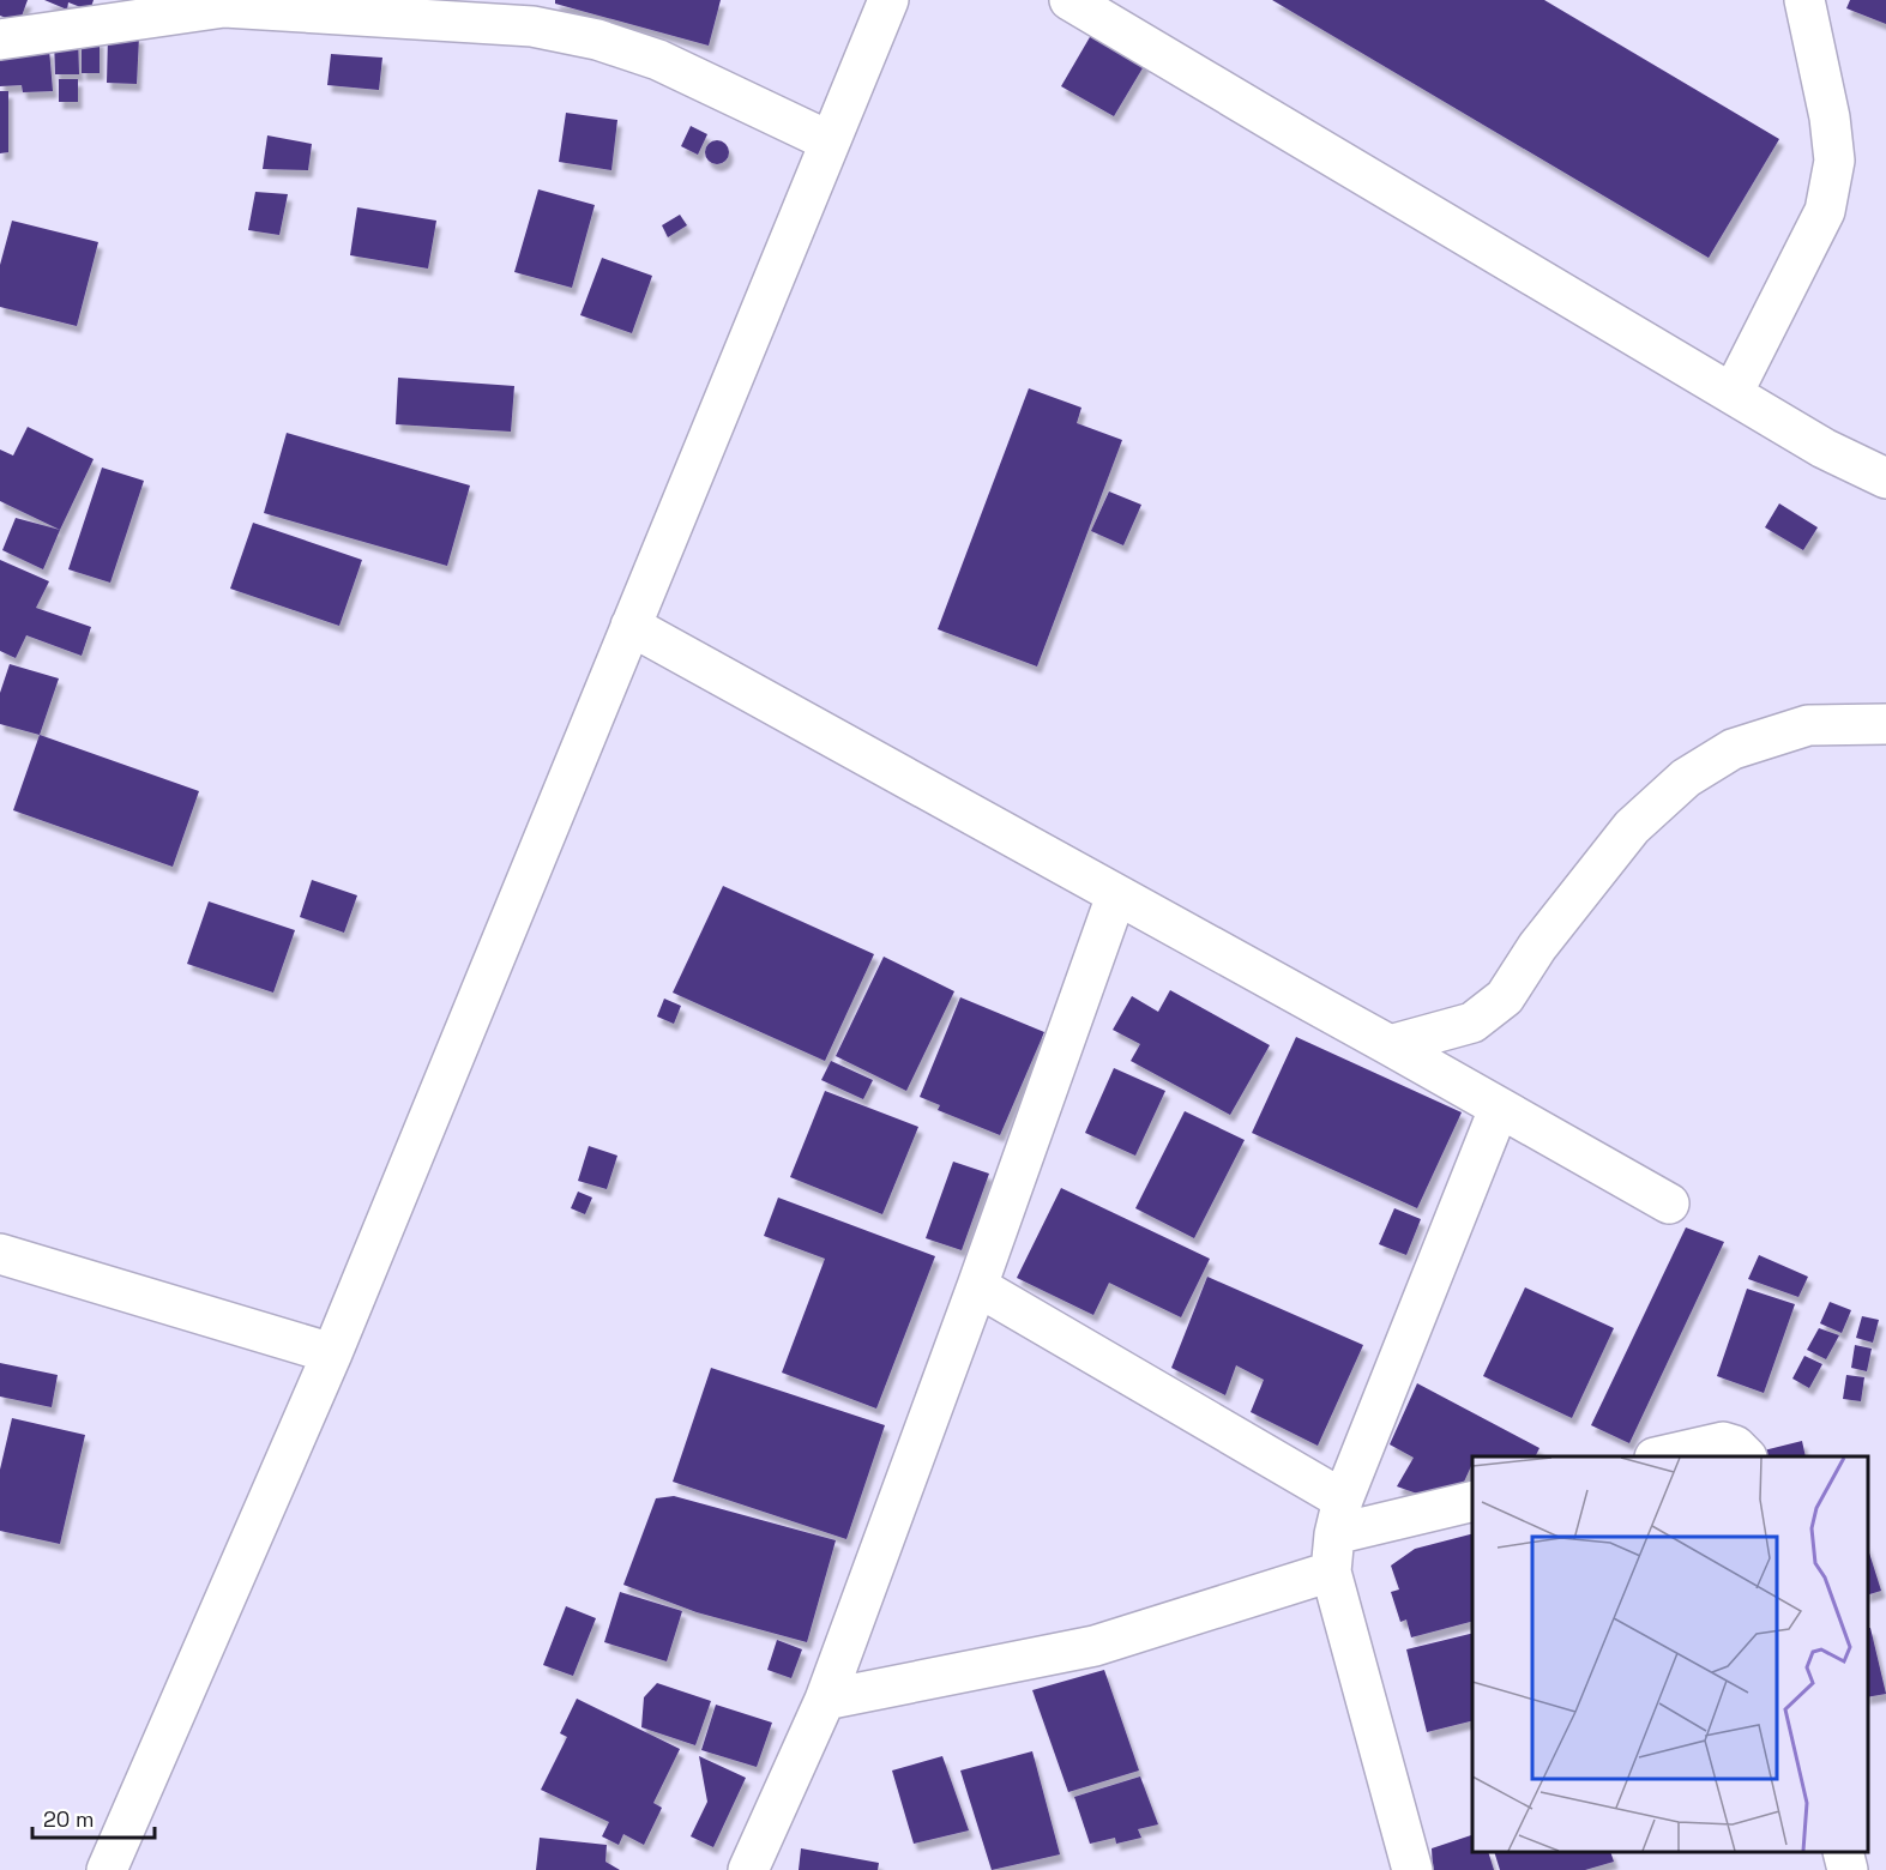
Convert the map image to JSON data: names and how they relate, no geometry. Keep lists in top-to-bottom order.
{
  "scale_bar": "20 m"
}
